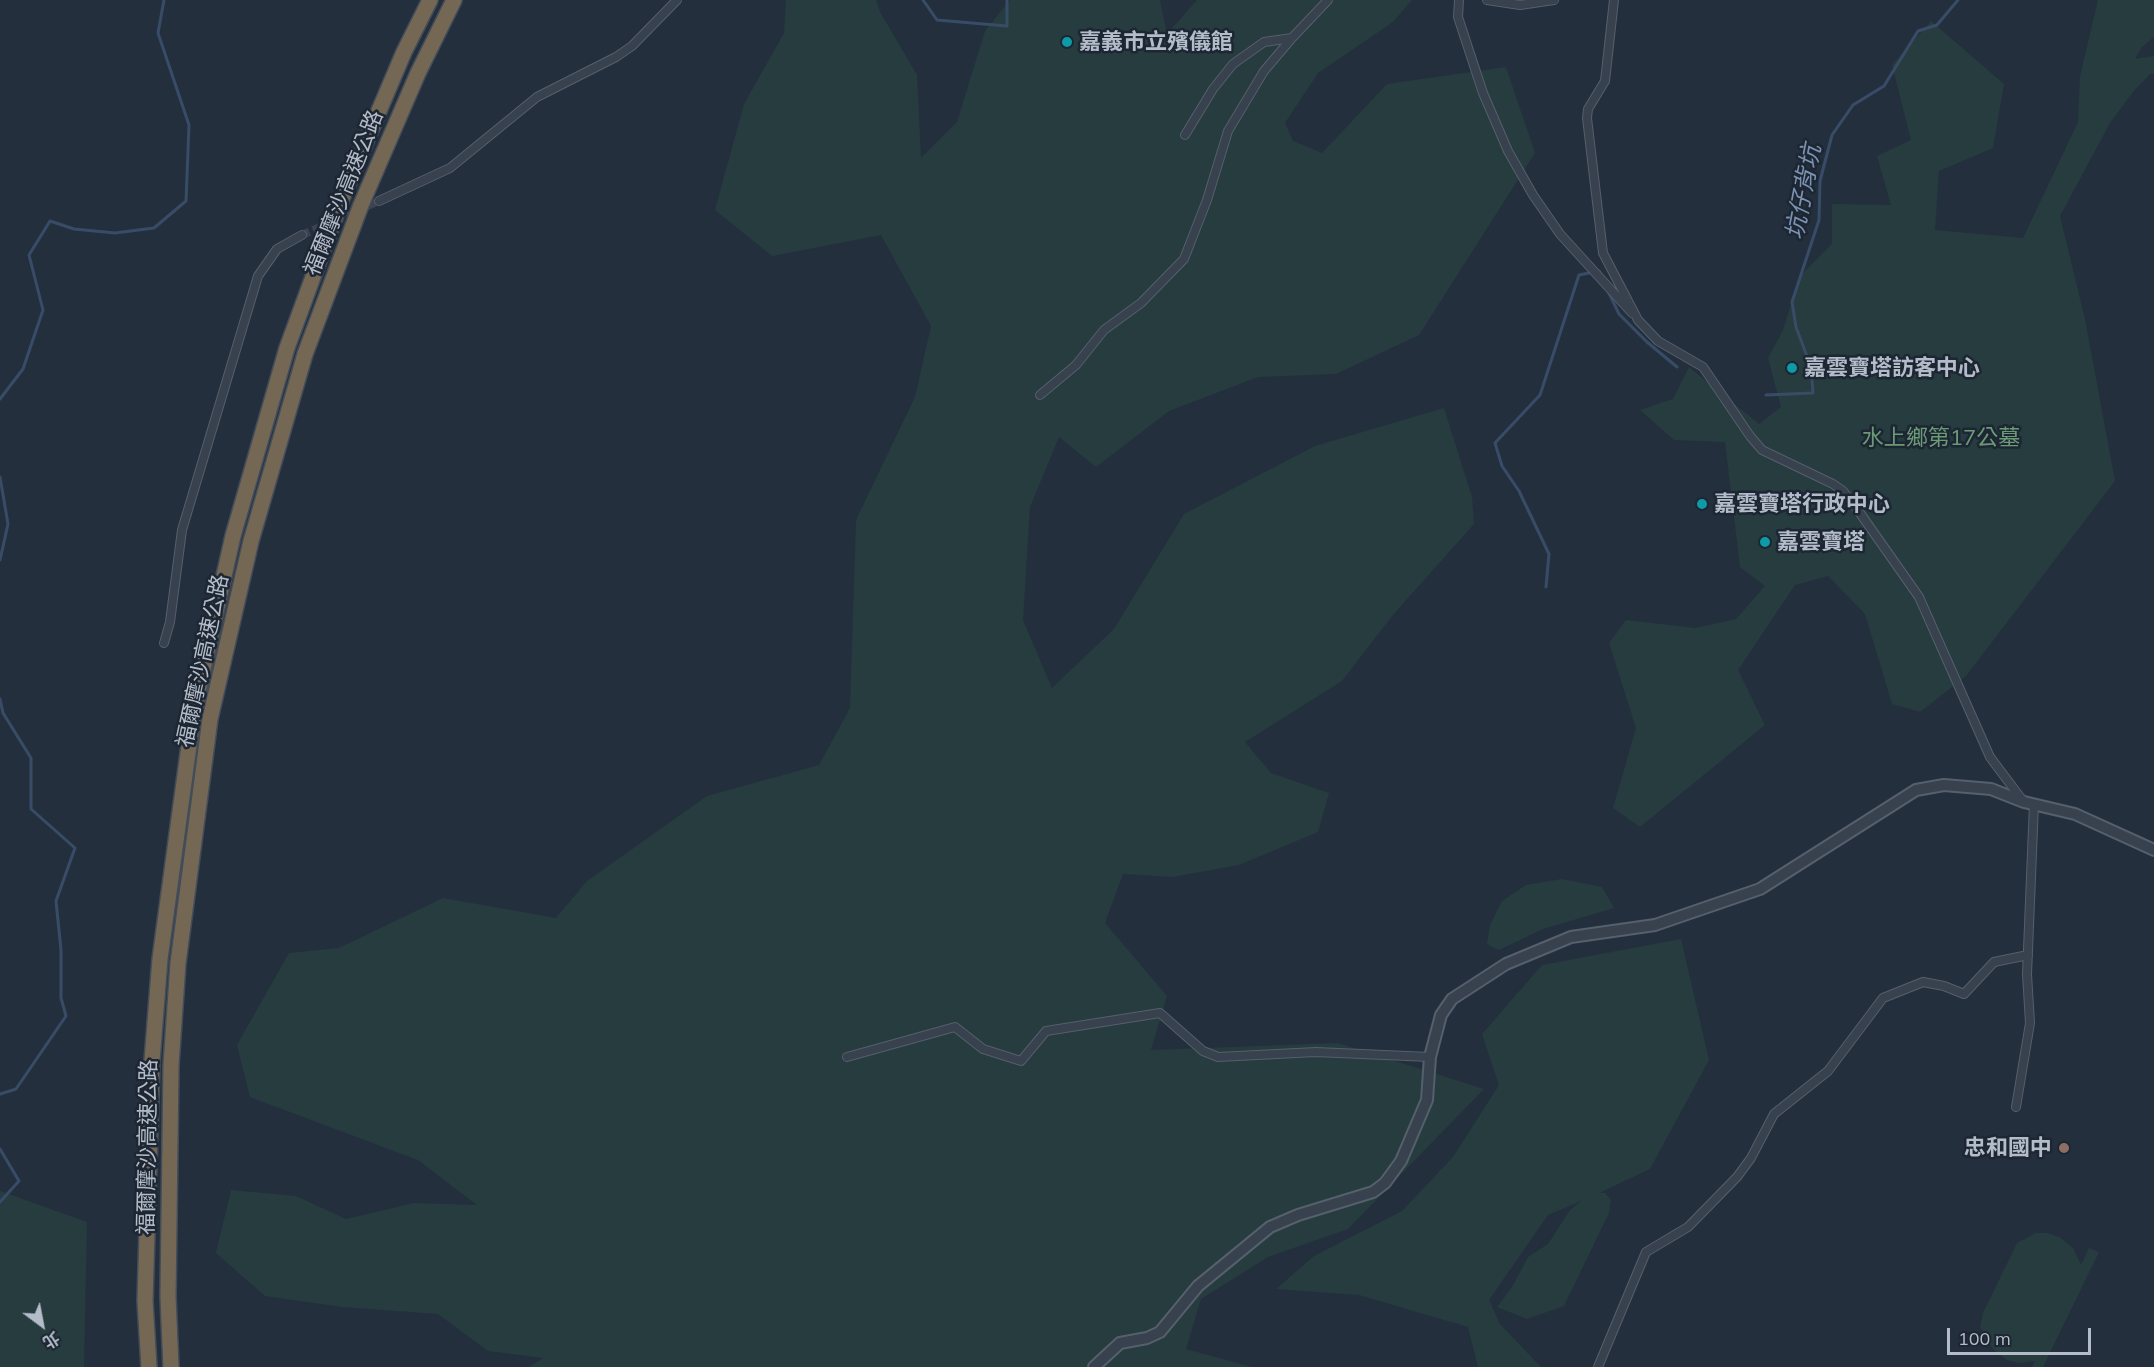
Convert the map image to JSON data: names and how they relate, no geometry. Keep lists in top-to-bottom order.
{
  "streets": {
    "highway": ["福爾摩沙高速公路"]
  },
  "water": ["坑仔背坑"],
  "parks": ["水上鄉第17公墓"],
  "places": [
    "嘉義市立殯儀館",
    "嘉雲寶塔訪客中心",
    "嘉雲寶塔行政中心",
    "嘉雲寶塔",
    "忠和國中"
  ],
  "scale_bar": "100 m",
  "north": "bottom right"
}
